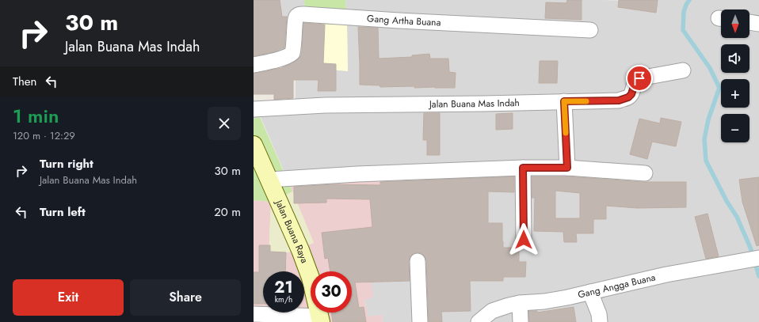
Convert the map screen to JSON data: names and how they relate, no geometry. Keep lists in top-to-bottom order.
{
  "streets": {
    "street": [
      "Gang Artha Buana",
      "Jalan Buana Mas Indah",
      "Jalan Buana Raya",
      "Gang Angga Buana"
    ]
  },
  "north": "bottom",
  "page": {
    "turn": ["30 m", "Jalan Buana Mas Indah"],
    "map_buttons": ["+", "−"],
    "then": "Then",
    "heading": ["1 min", "120 m · 12:29"],
    "list": [
      {
        "name": "Turn right",
        "note": "Jalan Buana Mas Indah",
        "value": "30 m"
      },
      {
        "name": "Turn left",
        "value": "20 m"
      }
    ],
    "speed": "21 km/h",
    "limit": "30",
    "buttons": ["Exit", "Share"]
  }
}
